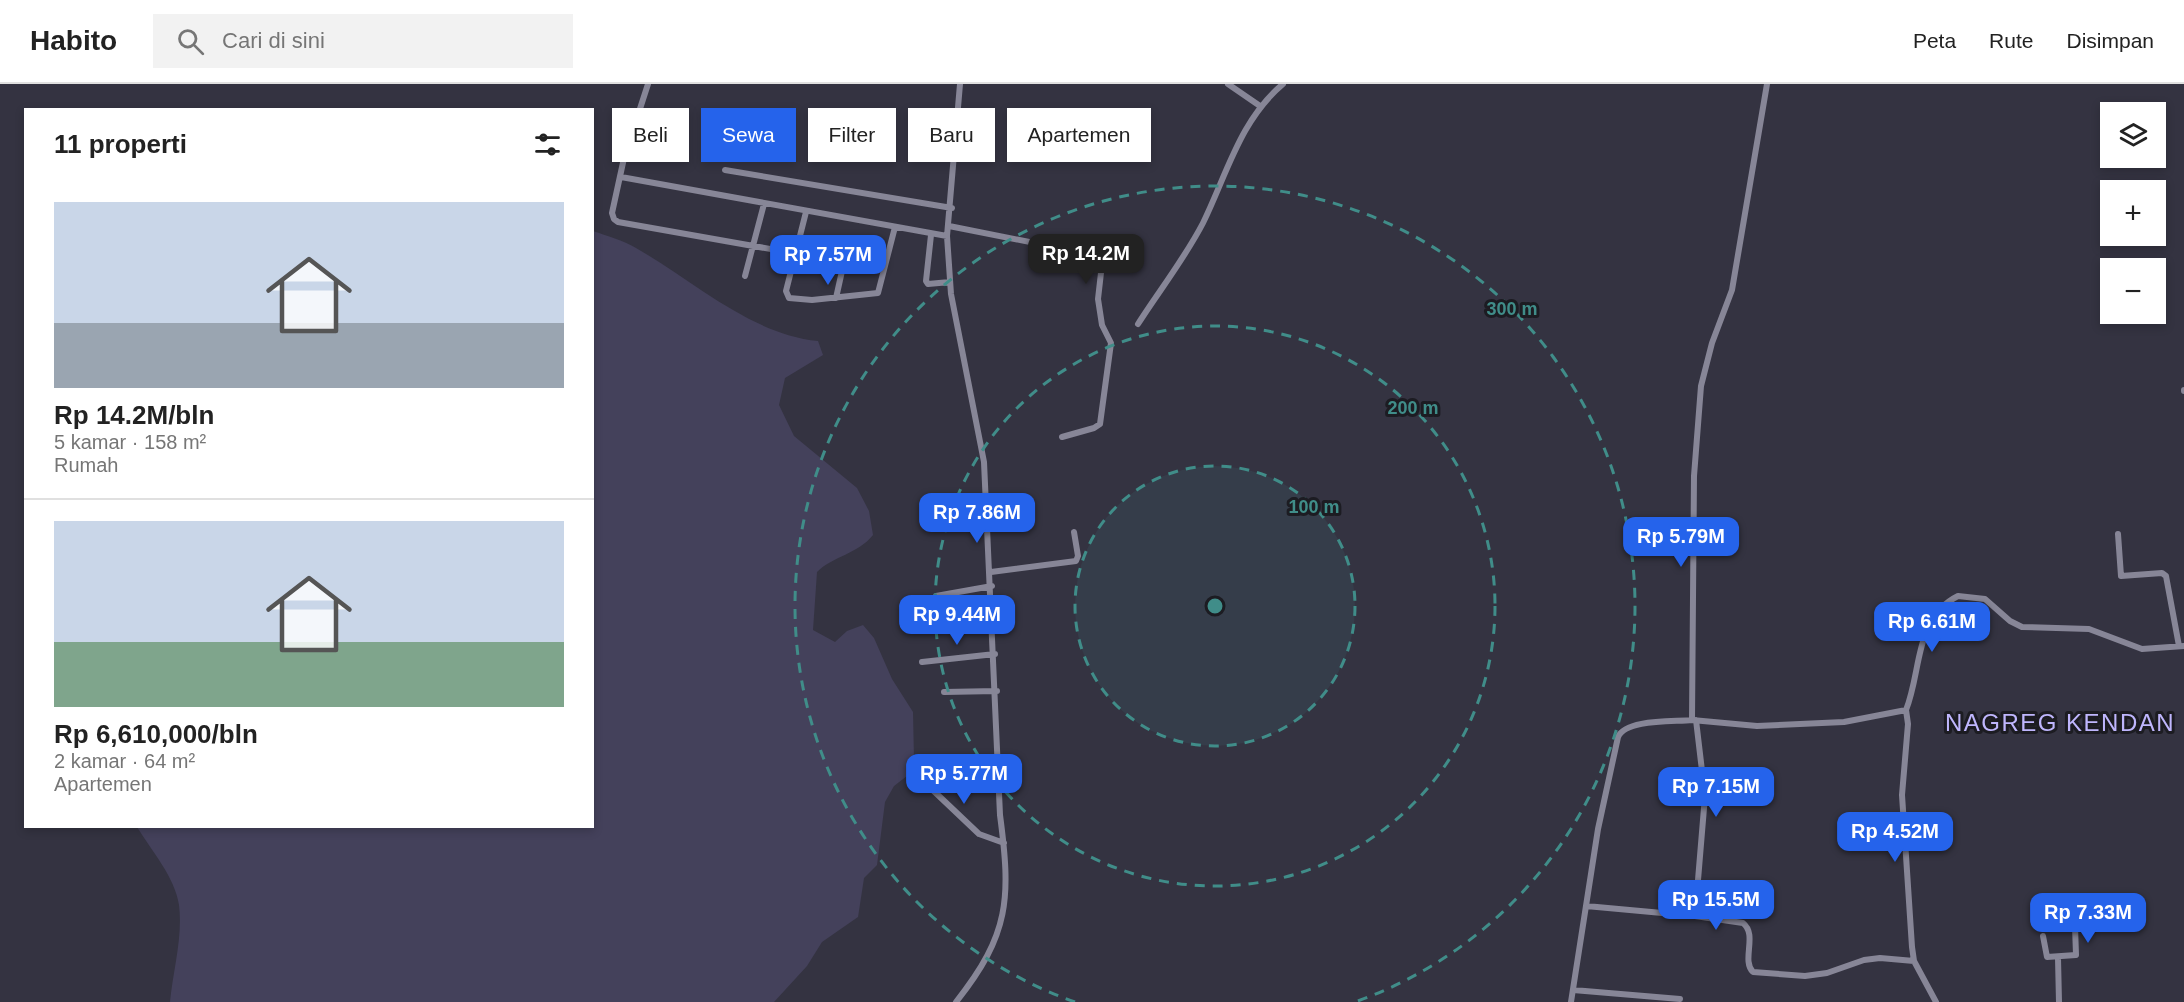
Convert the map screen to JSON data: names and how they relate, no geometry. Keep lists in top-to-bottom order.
{
  "districts": ["NAGREG KENDAN"],
  "page": {
    "header": "Habito",
    "search": "Cari di sini",
    "nav": ["Peta", "Rute", "Disimpan"],
    "map_buttons": ["+", "−"],
    "chip": [
      "Beli",
      "Sewa",
      "Filter",
      "Baru",
      "Apartemen"
    ],
    "heading": "11 properti",
    "list": [
      {
        "name": "Rp 14.2M/bln",
        "note": "5 kamar · 158 m² · Rumah"
      },
      {
        "name": "Rp 6,610,000/bln",
        "note": "2 kamar · 64 m² · Apartemen"
      }
    ],
    "price": [
      "Rp 14.2M",
      "Rp 7.57M",
      "Rp 7.86M",
      "Rp 5.79M",
      "Rp 9.44M",
      "Rp 6.61M",
      "Rp 5.77M",
      "Rp 7.15M",
      "Rp 4.52M",
      "Rp 15.5M",
      "Rp 7.33M"
    ]
  },
  "rings": ["300 m", "200 m", "100 m"]
}
